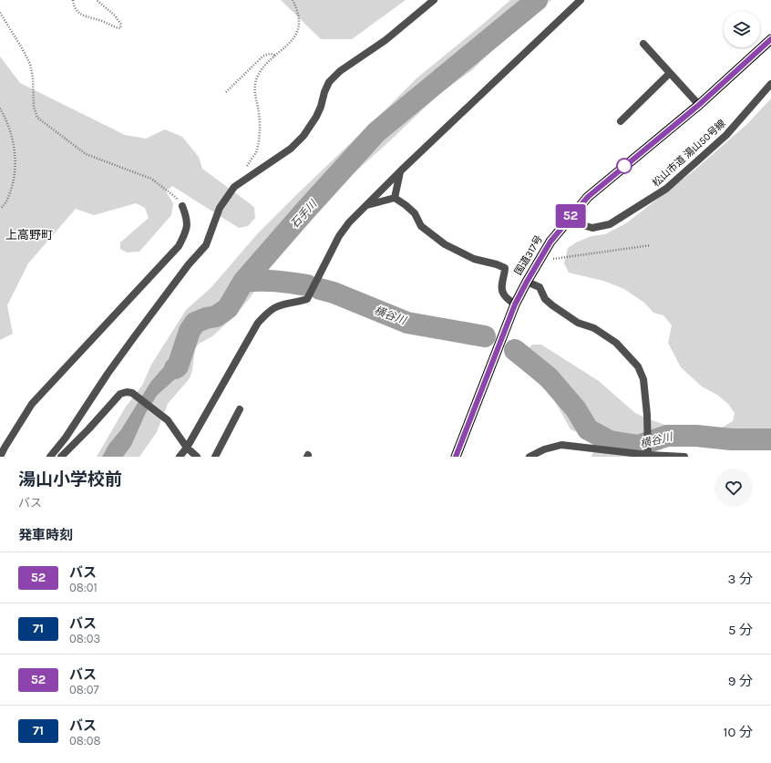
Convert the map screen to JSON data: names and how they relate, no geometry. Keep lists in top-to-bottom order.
{
  "streets": {
    "highway": ["国道317号"],
    "street": ["松山市道 湯山50号線"]
  },
  "crossings": [
    ["松山市道 湯山50号線", "国道317号"]
  ],
  "districts": ["上高野町"],
  "water": ["石手川", "横谷川"],
  "lines": ["bus line 52"],
  "page": {
    "on_map": "52",
    "heading": [
      ["湯山小学校前", "バス"],
      "発車時刻"
    ],
    "list": [
      {
        "mark": "52",
        "name": "バス",
        "note": "08:01",
        "value": "3 分"
      },
      {
        "mark": "71",
        "name": "バス",
        "note": "08:03",
        "value": "5 分"
      },
      {
        "mark": "52",
        "name": "バス",
        "note": "08:07",
        "value": "9 分"
      },
      {
        "mark": "71",
        "name": "バス",
        "note": "08:08",
        "value": "10 分"
      }
    ]
  }
}
